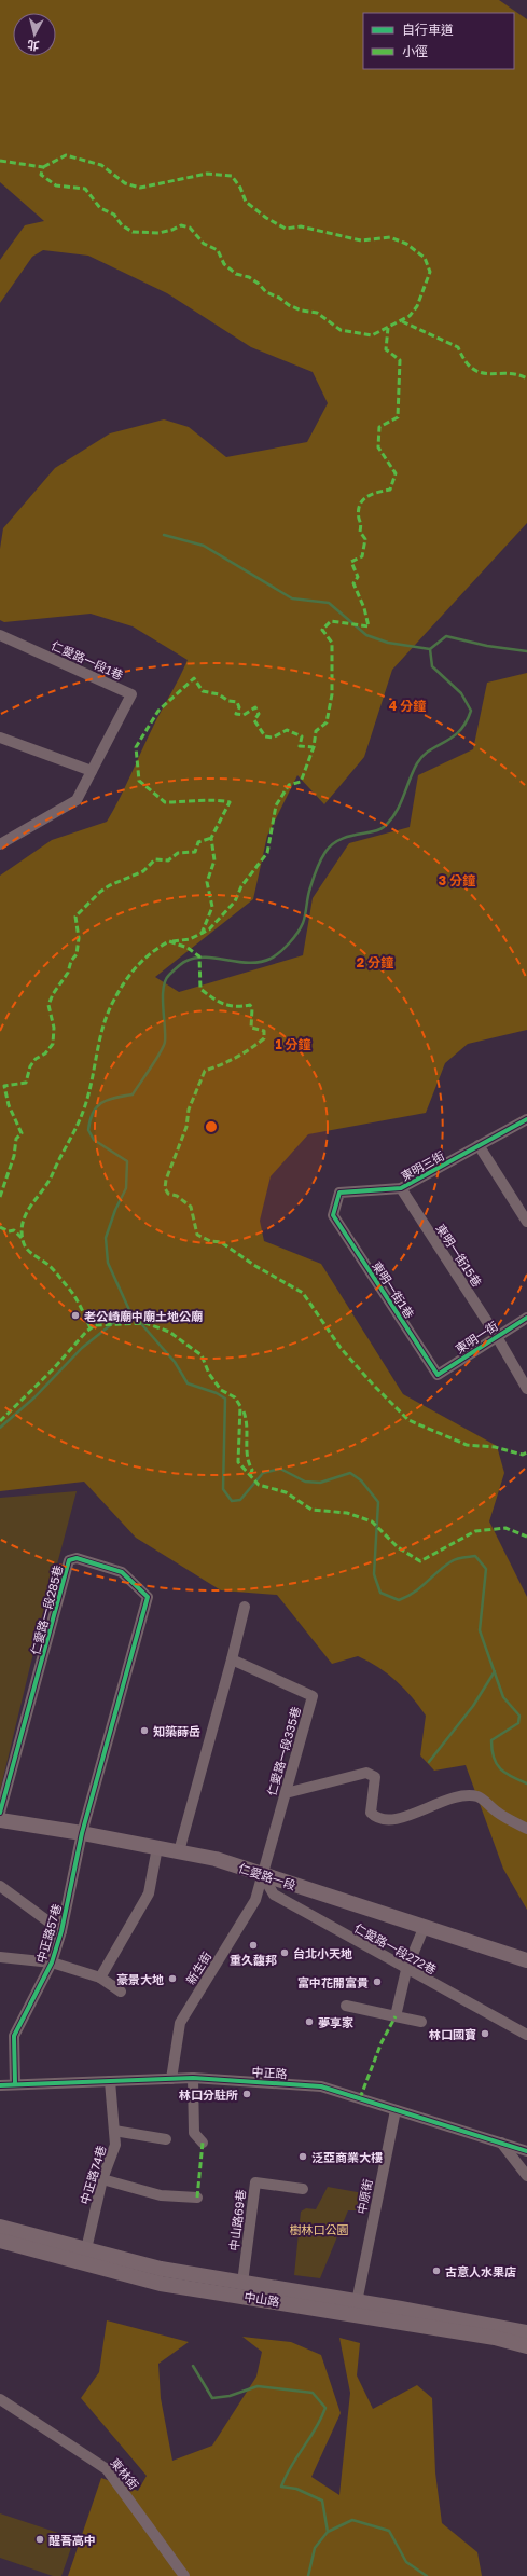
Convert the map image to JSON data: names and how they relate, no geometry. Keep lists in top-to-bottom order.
{
  "streets": {
    "main road": ["仁愛路一段", "中山路"],
    "street": [
      "仁愛路一段1巷",
      "東明三街",
      "東明一街15巷",
      "東明一街1巷",
      "東明一街",
      "仁愛路一段285巷",
      "仁愛路一段335巷",
      "中正路57巷",
      "仁愛路一段272巷",
      "新生街",
      "中正路",
      "中正路74巷",
      "中原街",
      "中山路69巷",
      "東林街"
    ]
  },
  "crossings": [
    ["東明三街", "東明一街15巷"],
    ["東明三街", "東明一街1巷"],
    ["東明一街15巷", "東明一街"],
    ["東明一街1巷", "東明一街"],
    ["仁愛路一段285巷", "仁愛路一段"],
    ["仁愛路一段285巷", "中正路57巷"],
    ["仁愛路一段335巷", "仁愛路一段"],
    ["仁愛路一段335巷", "仁愛路一段272巷"],
    ["仁愛路一段335巷", "新生街"],
    ["仁愛路一段", "中正路57巷"],
    ["仁愛路一段", "仁愛路一段272巷"],
    ["仁愛路一段", "新生街"],
    ["中正路57巷", "中正路"],
    ["仁愛路一段272巷", "新生街"],
    ["新生街", "中正路"],
    ["中正路", "中正路74巷"],
    ["中正路", "中原街"],
    ["中正路74巷", "中山路"],
    ["中原街", "中山路"],
    ["中山路69巷", "中山路"]
  ],
  "parks": ["樹林口公園"],
  "places": [
    "老公崎廟中廟土地公廟",
    "知築蒔岳",
    "重久馥邦",
    "台北小天地",
    "豪景大地",
    "富中花開富貴",
    "夢享家",
    "林口國寶",
    "林口分駐所",
    "泛亞商業大樓",
    "古意人水果店",
    "醒吾高中"
  ],
  "legend": ["自行車道", "小徑"],
  "north": "bottom",
  "rings": [
    "4 分鐘",
    "3 分鐘",
    "2 分鐘",
    "1 分鐘"
  ]
}
